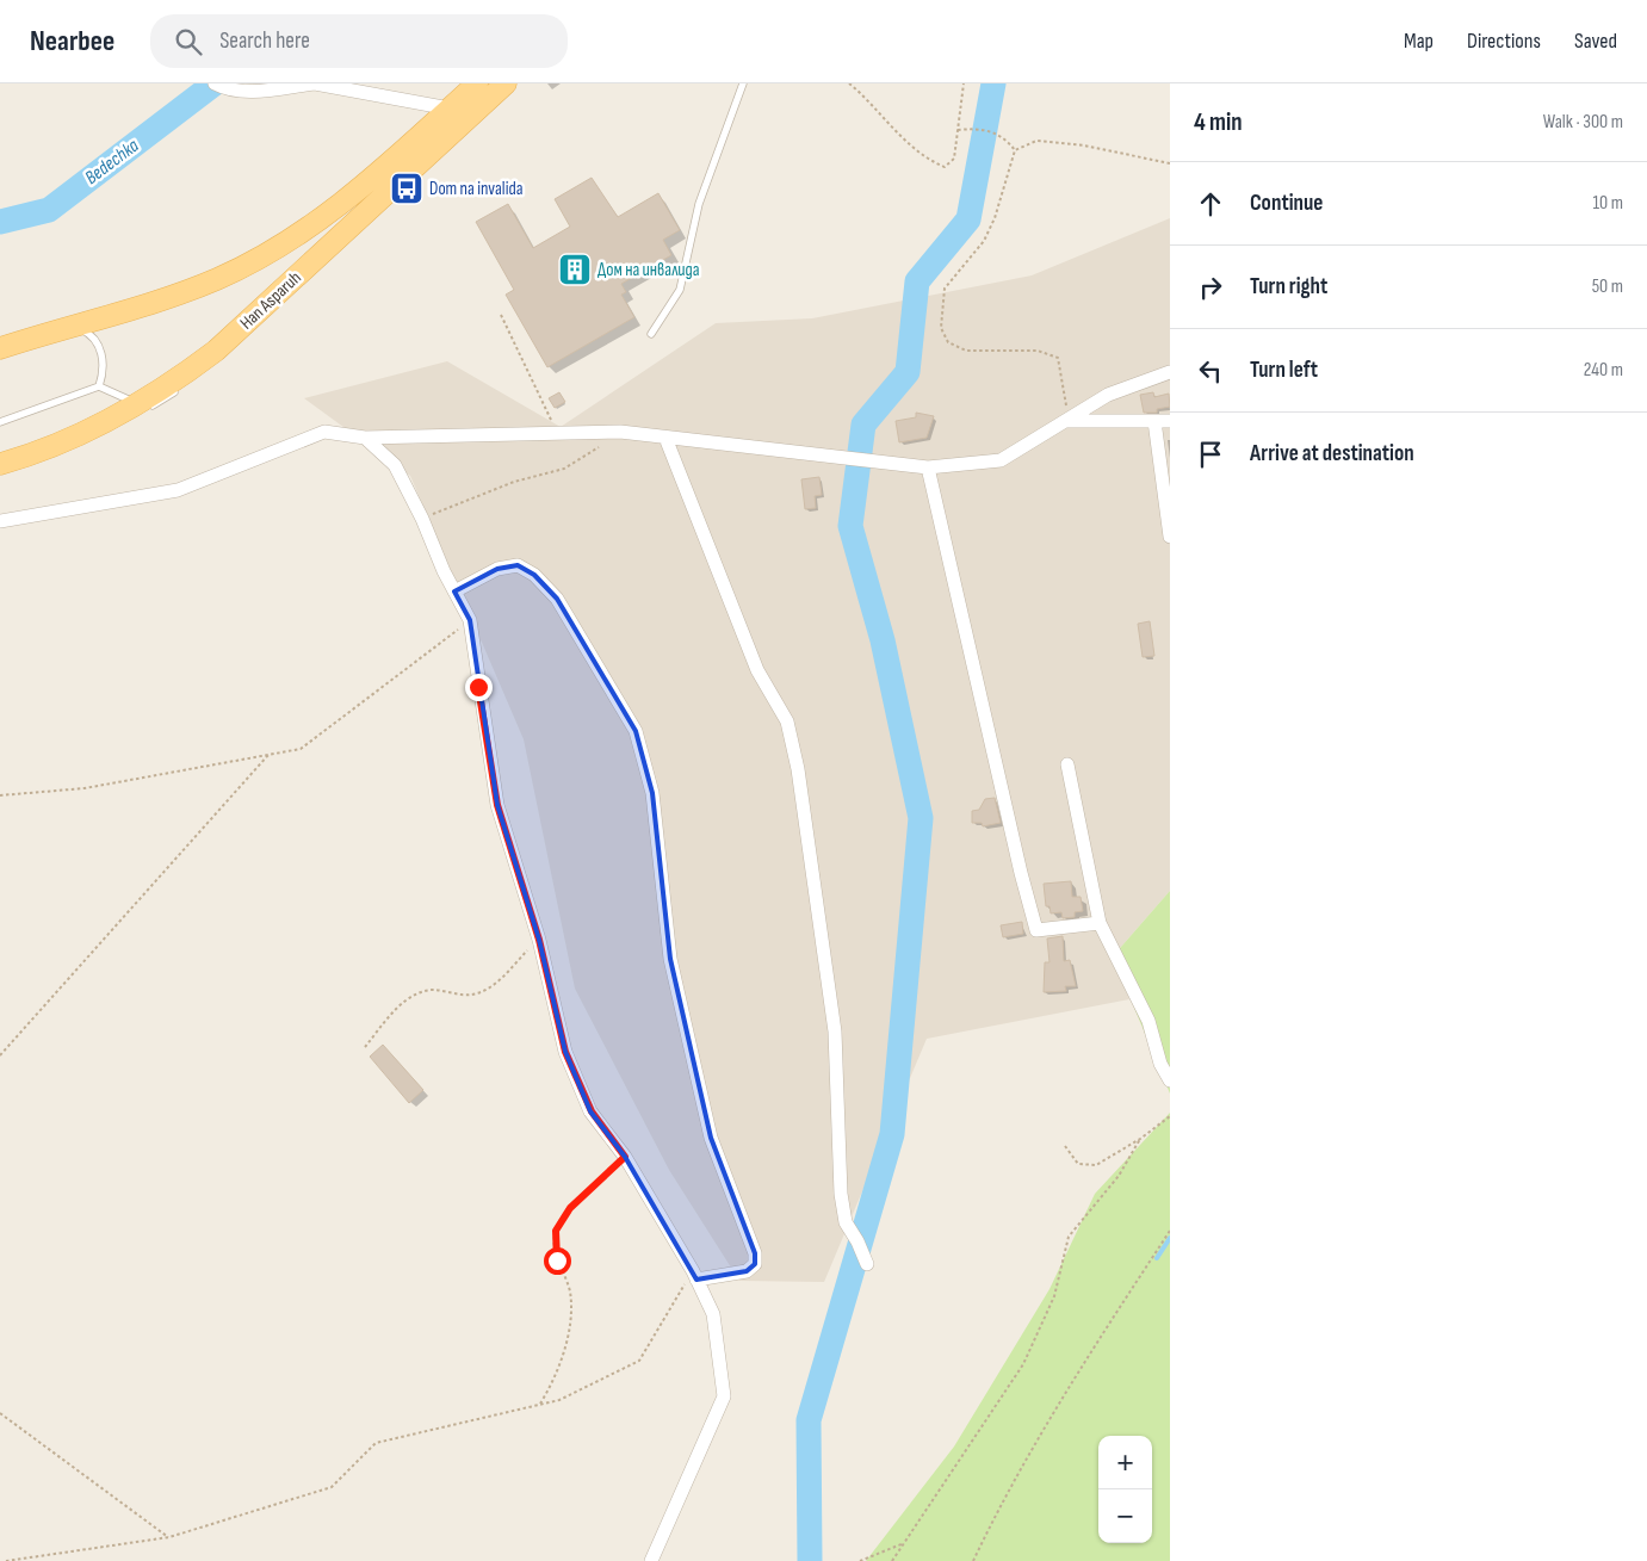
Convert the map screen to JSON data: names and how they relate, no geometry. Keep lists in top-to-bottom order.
{
  "streets": {
    "main road": ["Han Asparuh"]
  },
  "water": ["Bedechka"],
  "places": {
    "bus stop": ["Dom na invalida"],
    "building": ["Дом на инвалида"]
  },
  "page": {
    "header": "Nearbee",
    "search": "Search here",
    "nav": ["Map", "Directions", "Saved"],
    "heading": ["4 min", "Walk · 300 m"],
    "list": [
      ["Continue", "10 m"],
      ["Turn right", "50 m"],
      ["Turn left", "240 m"],
      "Arrive at destination"
    ],
    "map_buttons": ["+", "−"]
  }
}
